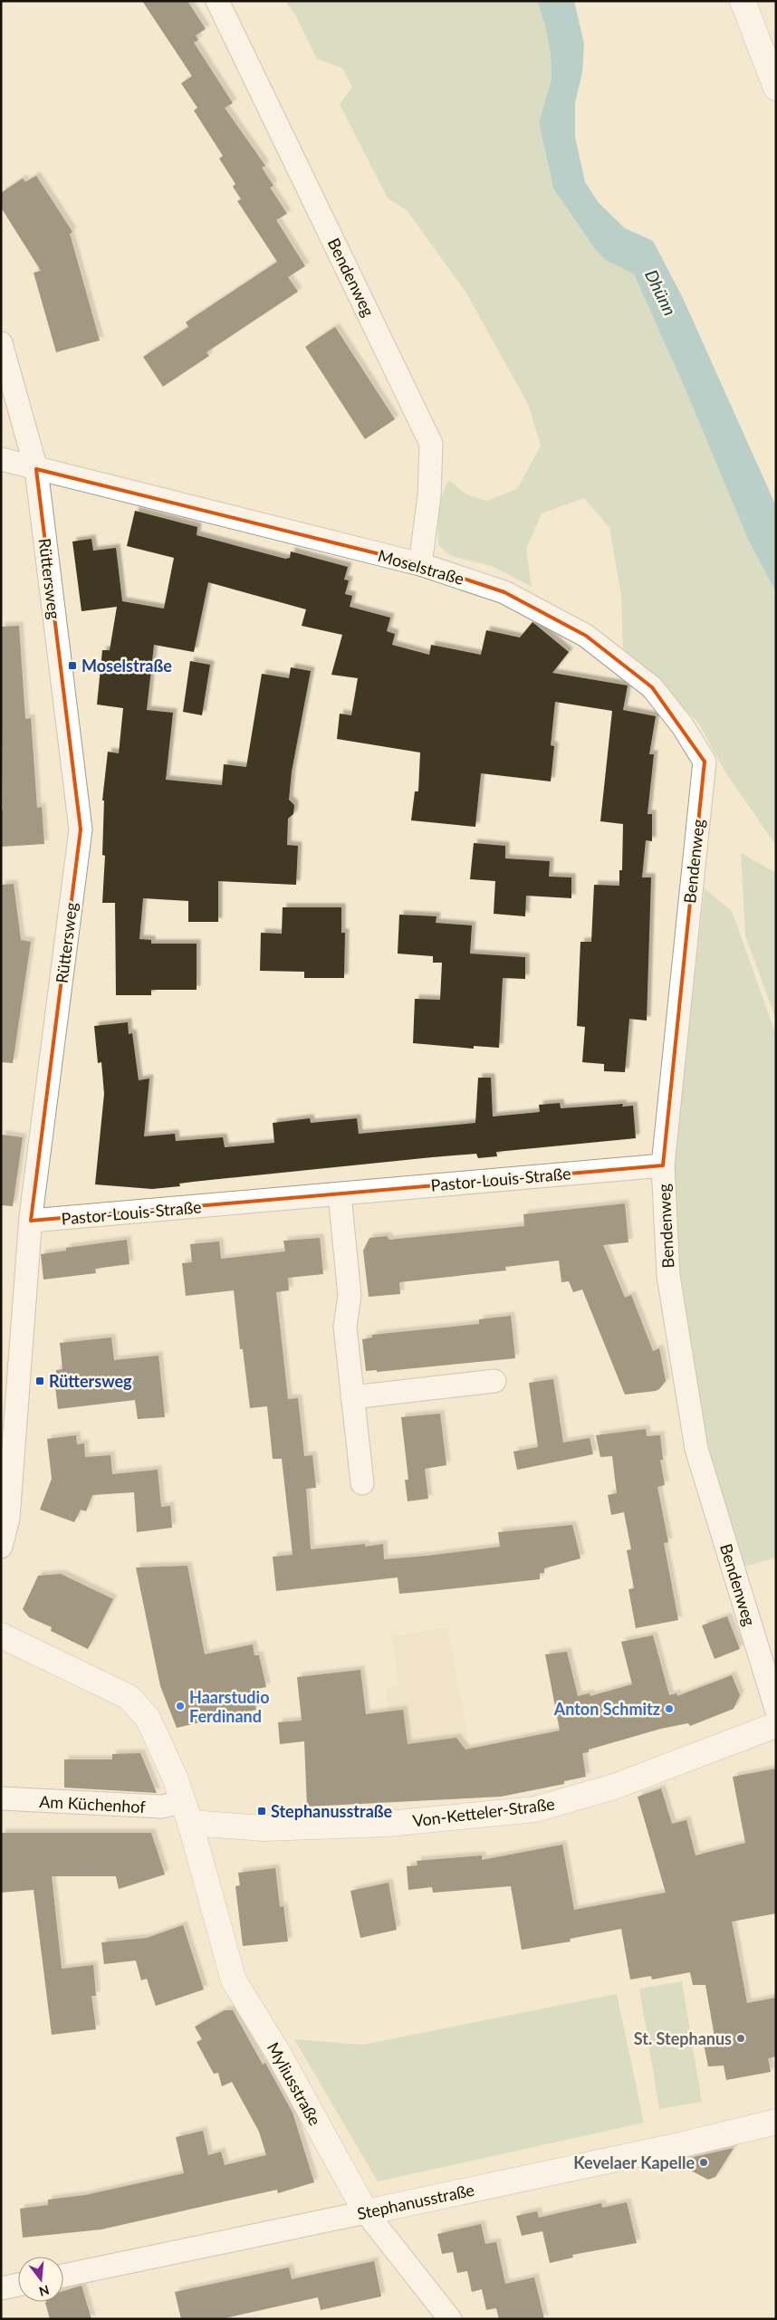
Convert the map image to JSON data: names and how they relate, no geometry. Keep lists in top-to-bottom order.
{
  "streets": {
    "street": [
      "Bendenweg",
      "Moselstraße",
      "Rüttersweg",
      "Pastor-Louis-Straße",
      "Am Küchenhof",
      "Von-Ketteler-Straße",
      "Myliusstraße",
      "Stephanusstraße"
    ]
  },
  "crossings": [
    ["Bendenweg", "Moselstraße"],
    ["Bendenweg", "Pastor-Louis-Straße"],
    ["Moselstraße", "Rüttersweg"],
    ["Rüttersweg", "Pastor-Louis-Straße"],
    ["Am Küchenhof", "Von-Ketteler-Straße"],
    ["Am Küchenhof", "Myliusstraße"],
    ["Von-Ketteler-Straße", "Myliusstraße"],
    ["Myliusstraße", "Stephanusstraße"]
  ],
  "water": ["Dhünn"],
  "places": {
    "transit": ["Moselstraße", "Rüttersweg", "Stephanusstraße"],
    "other": [
      "Haarstudio Ferdinand",
      "Anton Schmitz",
      "St. Stephanus",
      "Kevelaer Kapelle"
    ]
  },
  "north": "bottom"
}
